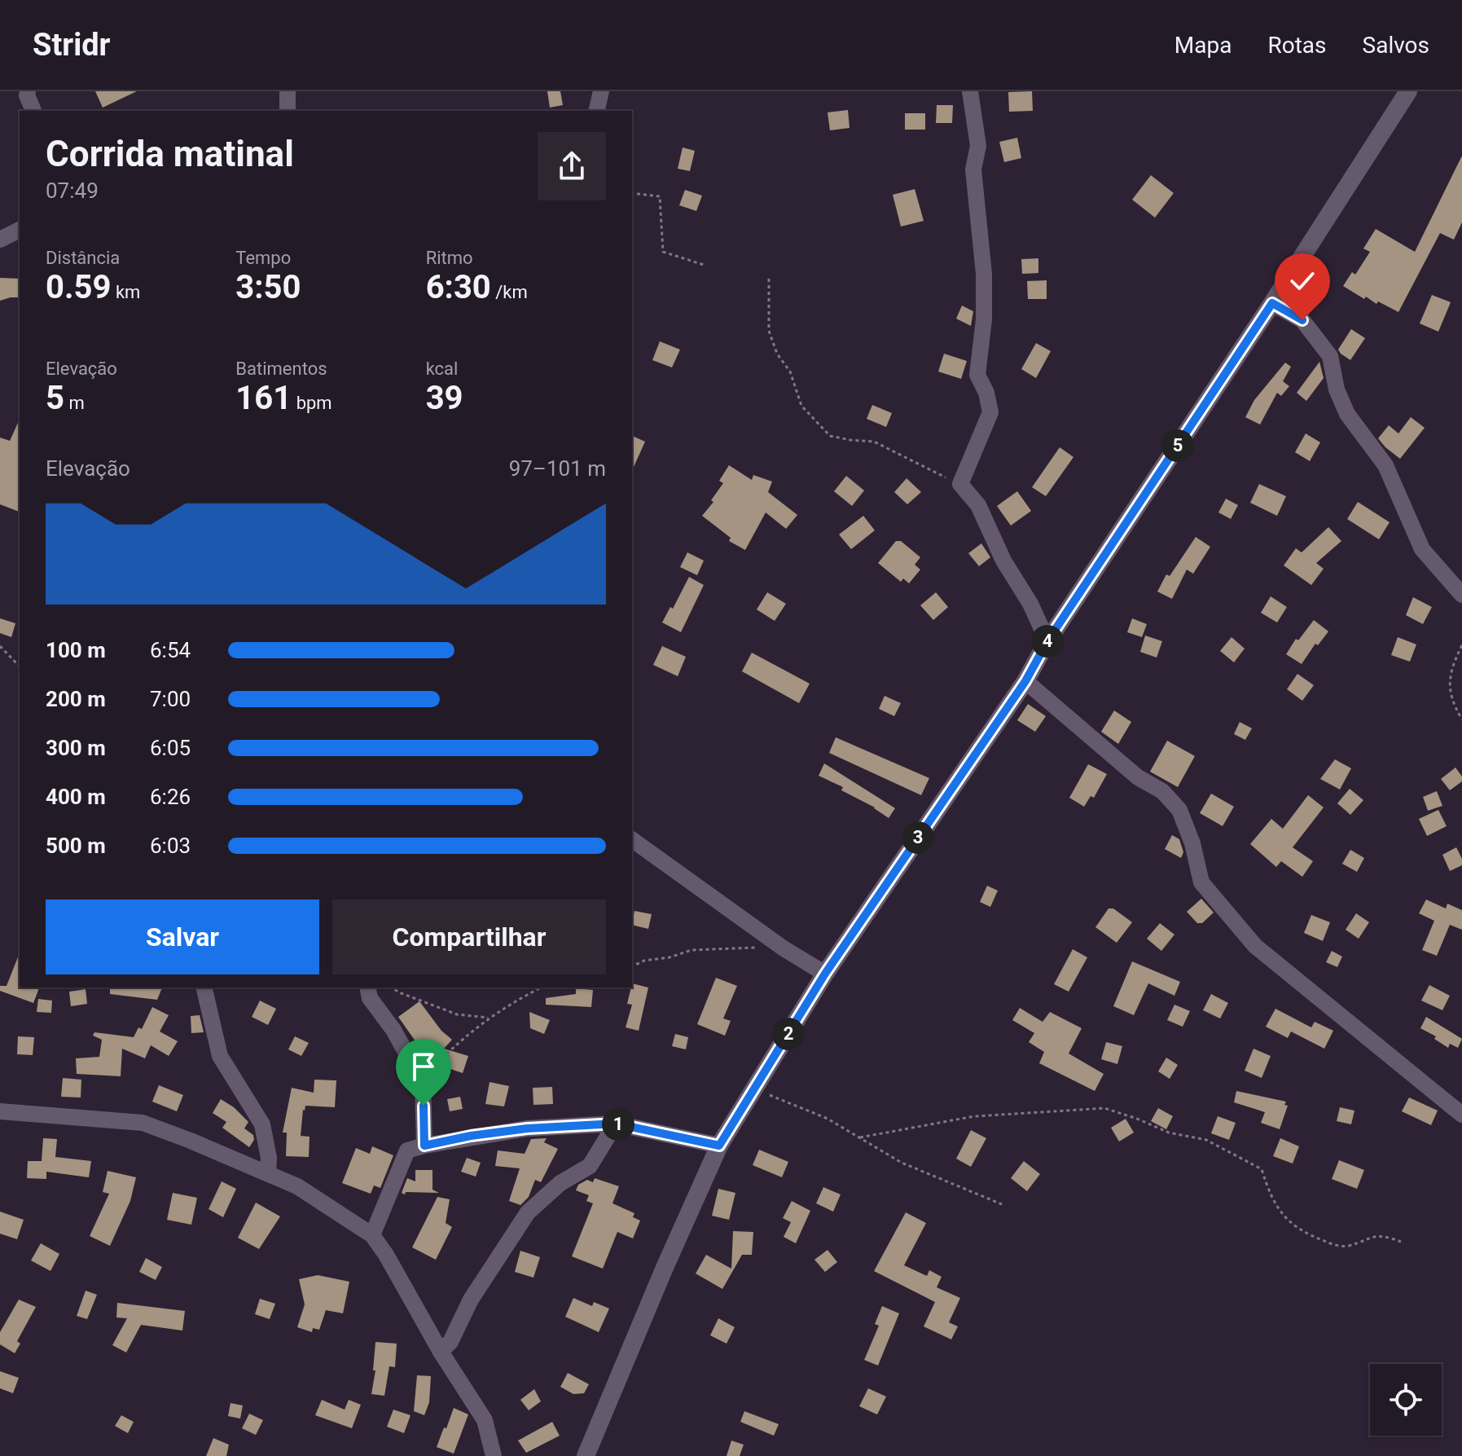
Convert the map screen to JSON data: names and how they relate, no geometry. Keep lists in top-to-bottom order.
{
  "page": {
    "header": "Stridr",
    "nav": ["Mapa", "Rotas", "Salvos"],
    "heading": ["Corrida matinal", "07:49"],
    "stats": [
      ["Distância", "0.59 km"],
      ["Tempo", "3:50"],
      ["Ritmo", "6:30 /km"],
      ["Elevação", "5 m"],
      ["Batimentos", "161 bpm"],
      ["kcal", "39"]
    ],
    "pins": [
      "5",
      "4",
      "3",
      "2",
      "1"
    ],
    "chart": ["Elevação", "97–101 m"],
    "list": [
      {
        "name": "100 m",
        "note": "6:54"
      },
      {
        "name": "200 m",
        "note": "7:00"
      },
      {
        "name": "300 m",
        "note": "6:05"
      },
      {
        "name": "400 m",
        "note": "6:26"
      },
      {
        "name": "500 m",
        "note": "6:03"
      }
    ],
    "buttons": ["Salvar", "Compartilhar"]
  }
}
